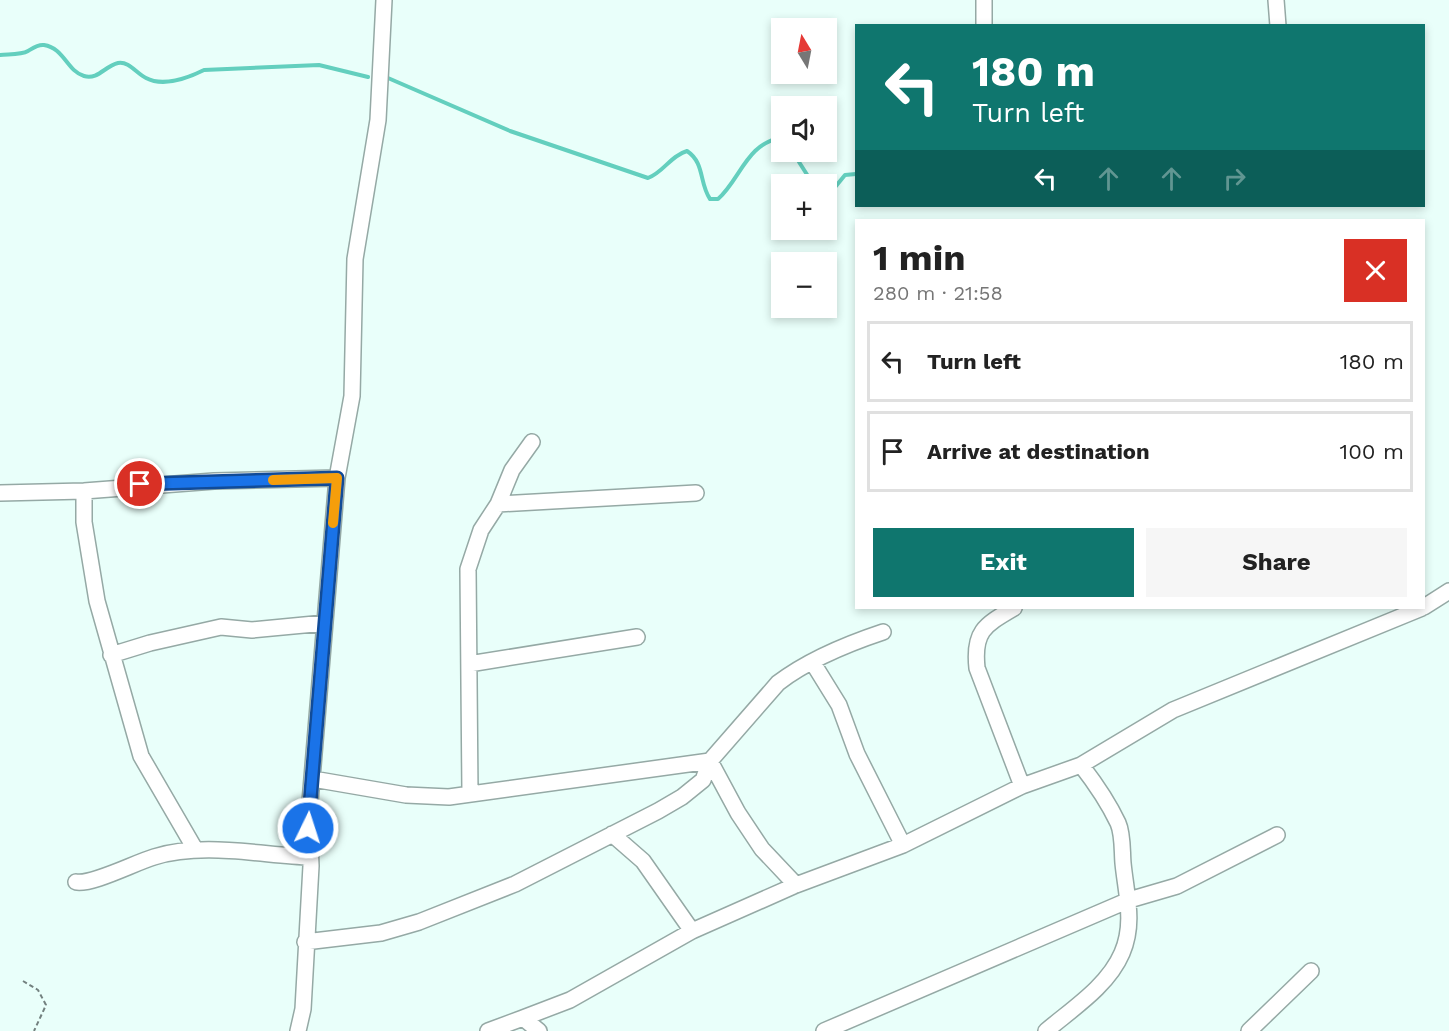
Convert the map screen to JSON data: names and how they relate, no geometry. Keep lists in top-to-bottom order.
{
  "north": "top",
  "page": {
    "map_buttons": ["+", "−"],
    "turn": ["180 m", "Turn left"],
    "heading": ["1 min", "280 m · 21:58"],
    "list": [
      {
        "name": "Turn left",
        "value": "180 m"
      },
      {
        "name": "Arrive at destination",
        "value": "100 m"
      }
    ],
    "buttons": ["Exit", "Share"]
  }
}
